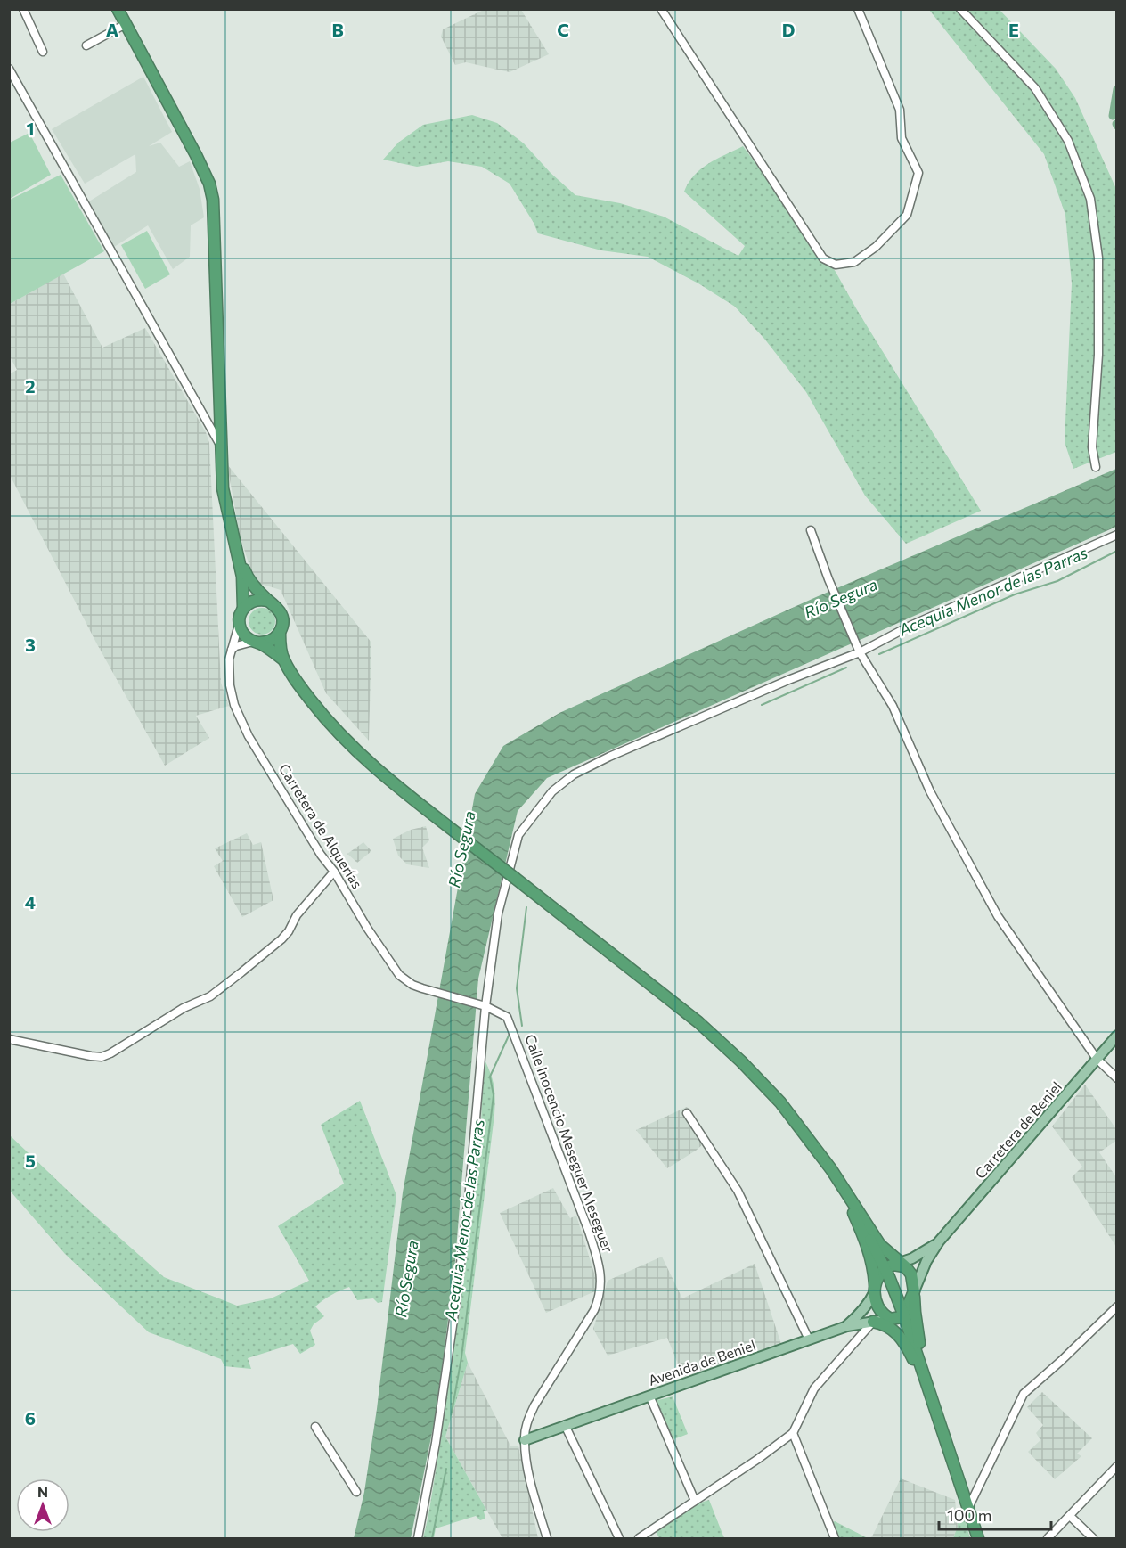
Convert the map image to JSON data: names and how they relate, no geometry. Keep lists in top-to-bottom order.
{
  "streets": {
    "main road": ["Carretera de Beniel", "Avenida de Beniel"],
    "street": ["Carretera de Alquerías", "Calle Inocencio Meseguer Meseguer"]
  },
  "crossings": [
    ["Carretera de Alquerías", "Calle Inocencio Meseguer Meseguer"],
    ["Calle Inocencio Meseguer Meseguer", "Avenida de Beniel"]
  ],
  "water": ["Acequia Menor de las Parras", "Río Segura"],
  "scale_bar": "100 m",
  "north": "top",
  "grid": {
    "columns": [
      "A",
      "B",
      "C",
      "D",
      "E"
    ],
    "rows": [
      "1",
      "2",
      "3",
      "4",
      "5",
      "6"
    ]
  }
}
